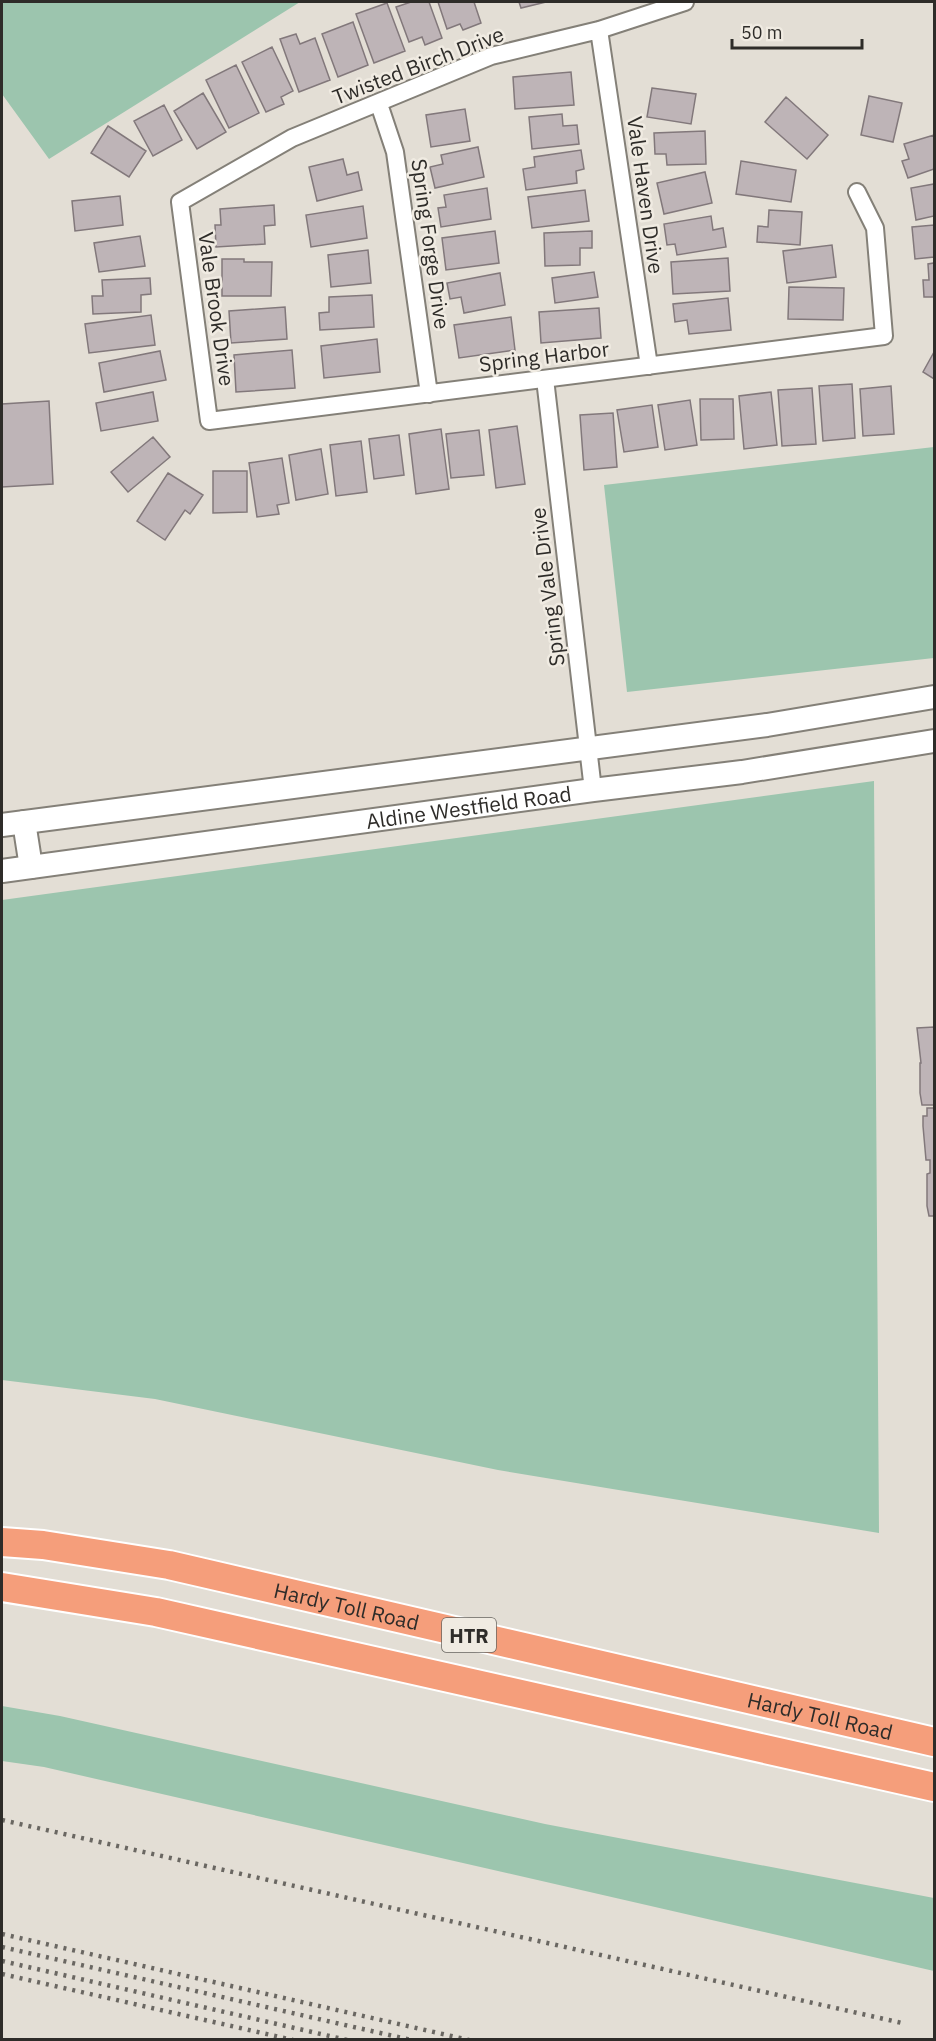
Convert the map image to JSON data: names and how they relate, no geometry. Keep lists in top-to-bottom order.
{
  "streets": {
    "highway": ["Hardy Toll Road", "HTR"],
    "main road": ["Aldine Westfield Road"],
    "street": [
      "Twisted Birch Drive",
      "Vale Haven Drive",
      "Spring Forge Drive",
      "Vale Brook Drive",
      "Spring Harbor",
      "Spring Vale Drive"
    ]
  },
  "crossings": [
    ["Twisted Birch Drive", "Vale Haven Drive"],
    ["Twisted Birch Drive", "Spring Forge Drive"],
    ["Twisted Birch Drive", "Vale Brook Drive"],
    ["Vale Haven Drive", "Spring Harbor"],
    ["Spring Forge Drive", "Spring Harbor"],
    ["Vale Brook Drive", "Spring Harbor"],
    ["Spring Harbor", "Spring Vale Drive"],
    ["Spring Vale Drive", "Aldine Westfield Road"]
  ],
  "scale_bar": "50 m"
}
